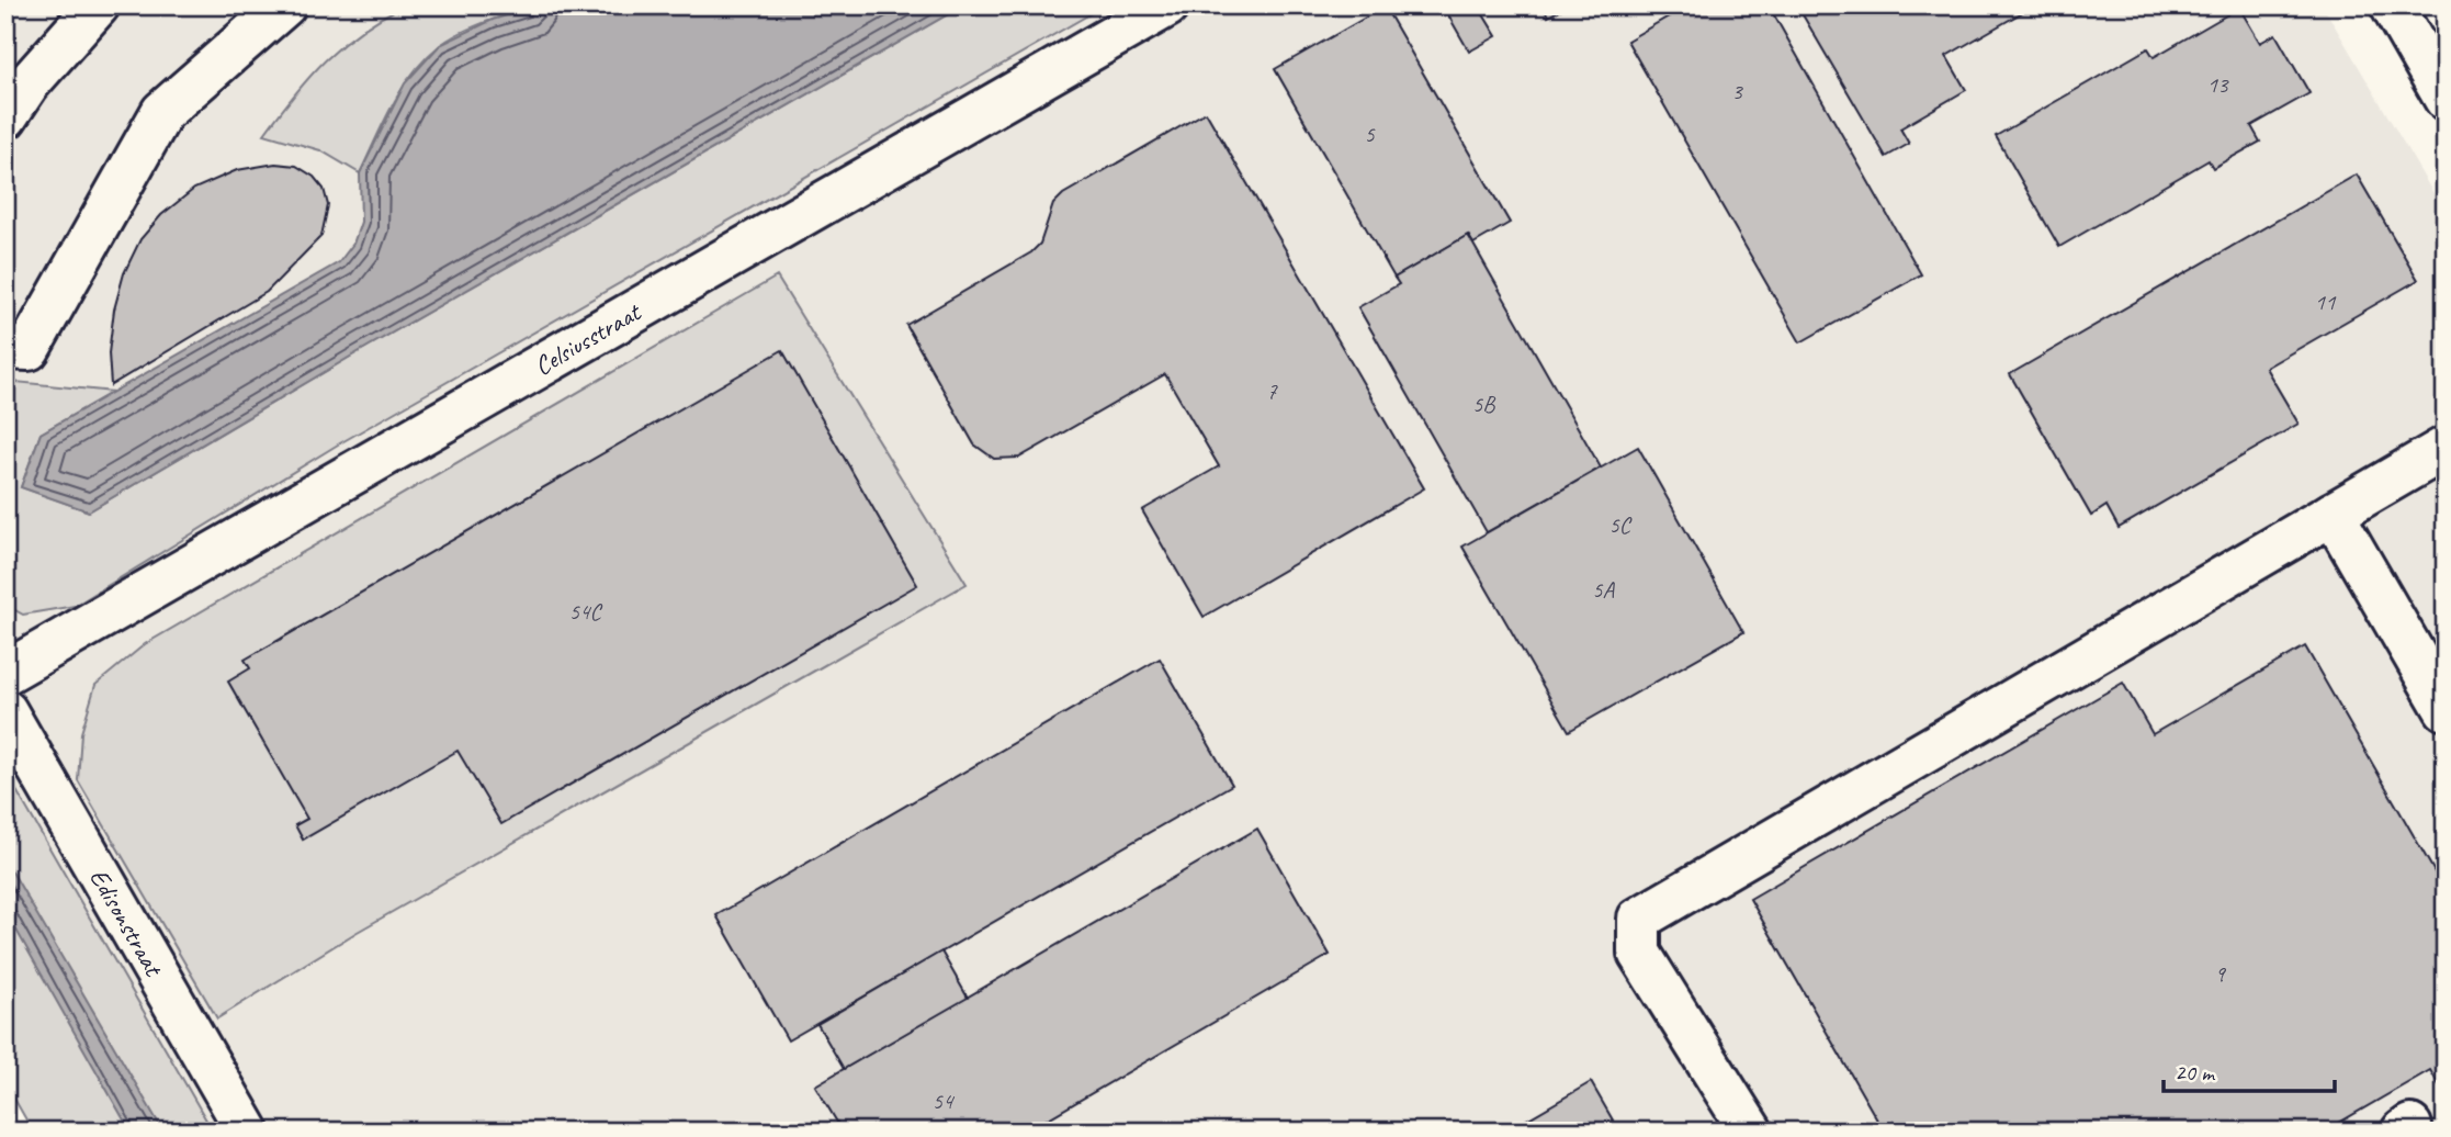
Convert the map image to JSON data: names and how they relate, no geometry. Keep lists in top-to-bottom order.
{
  "streets": {
    "street": ["Celsiusstraat", "Edisonstraat"]
  },
  "house_numbers": [
    "13",
    "3",
    "5",
    "11",
    "7",
    "5B",
    "5C",
    "5A",
    "54C",
    "9",
    "54"
  ],
  "scale_bar": "20 m"
}
